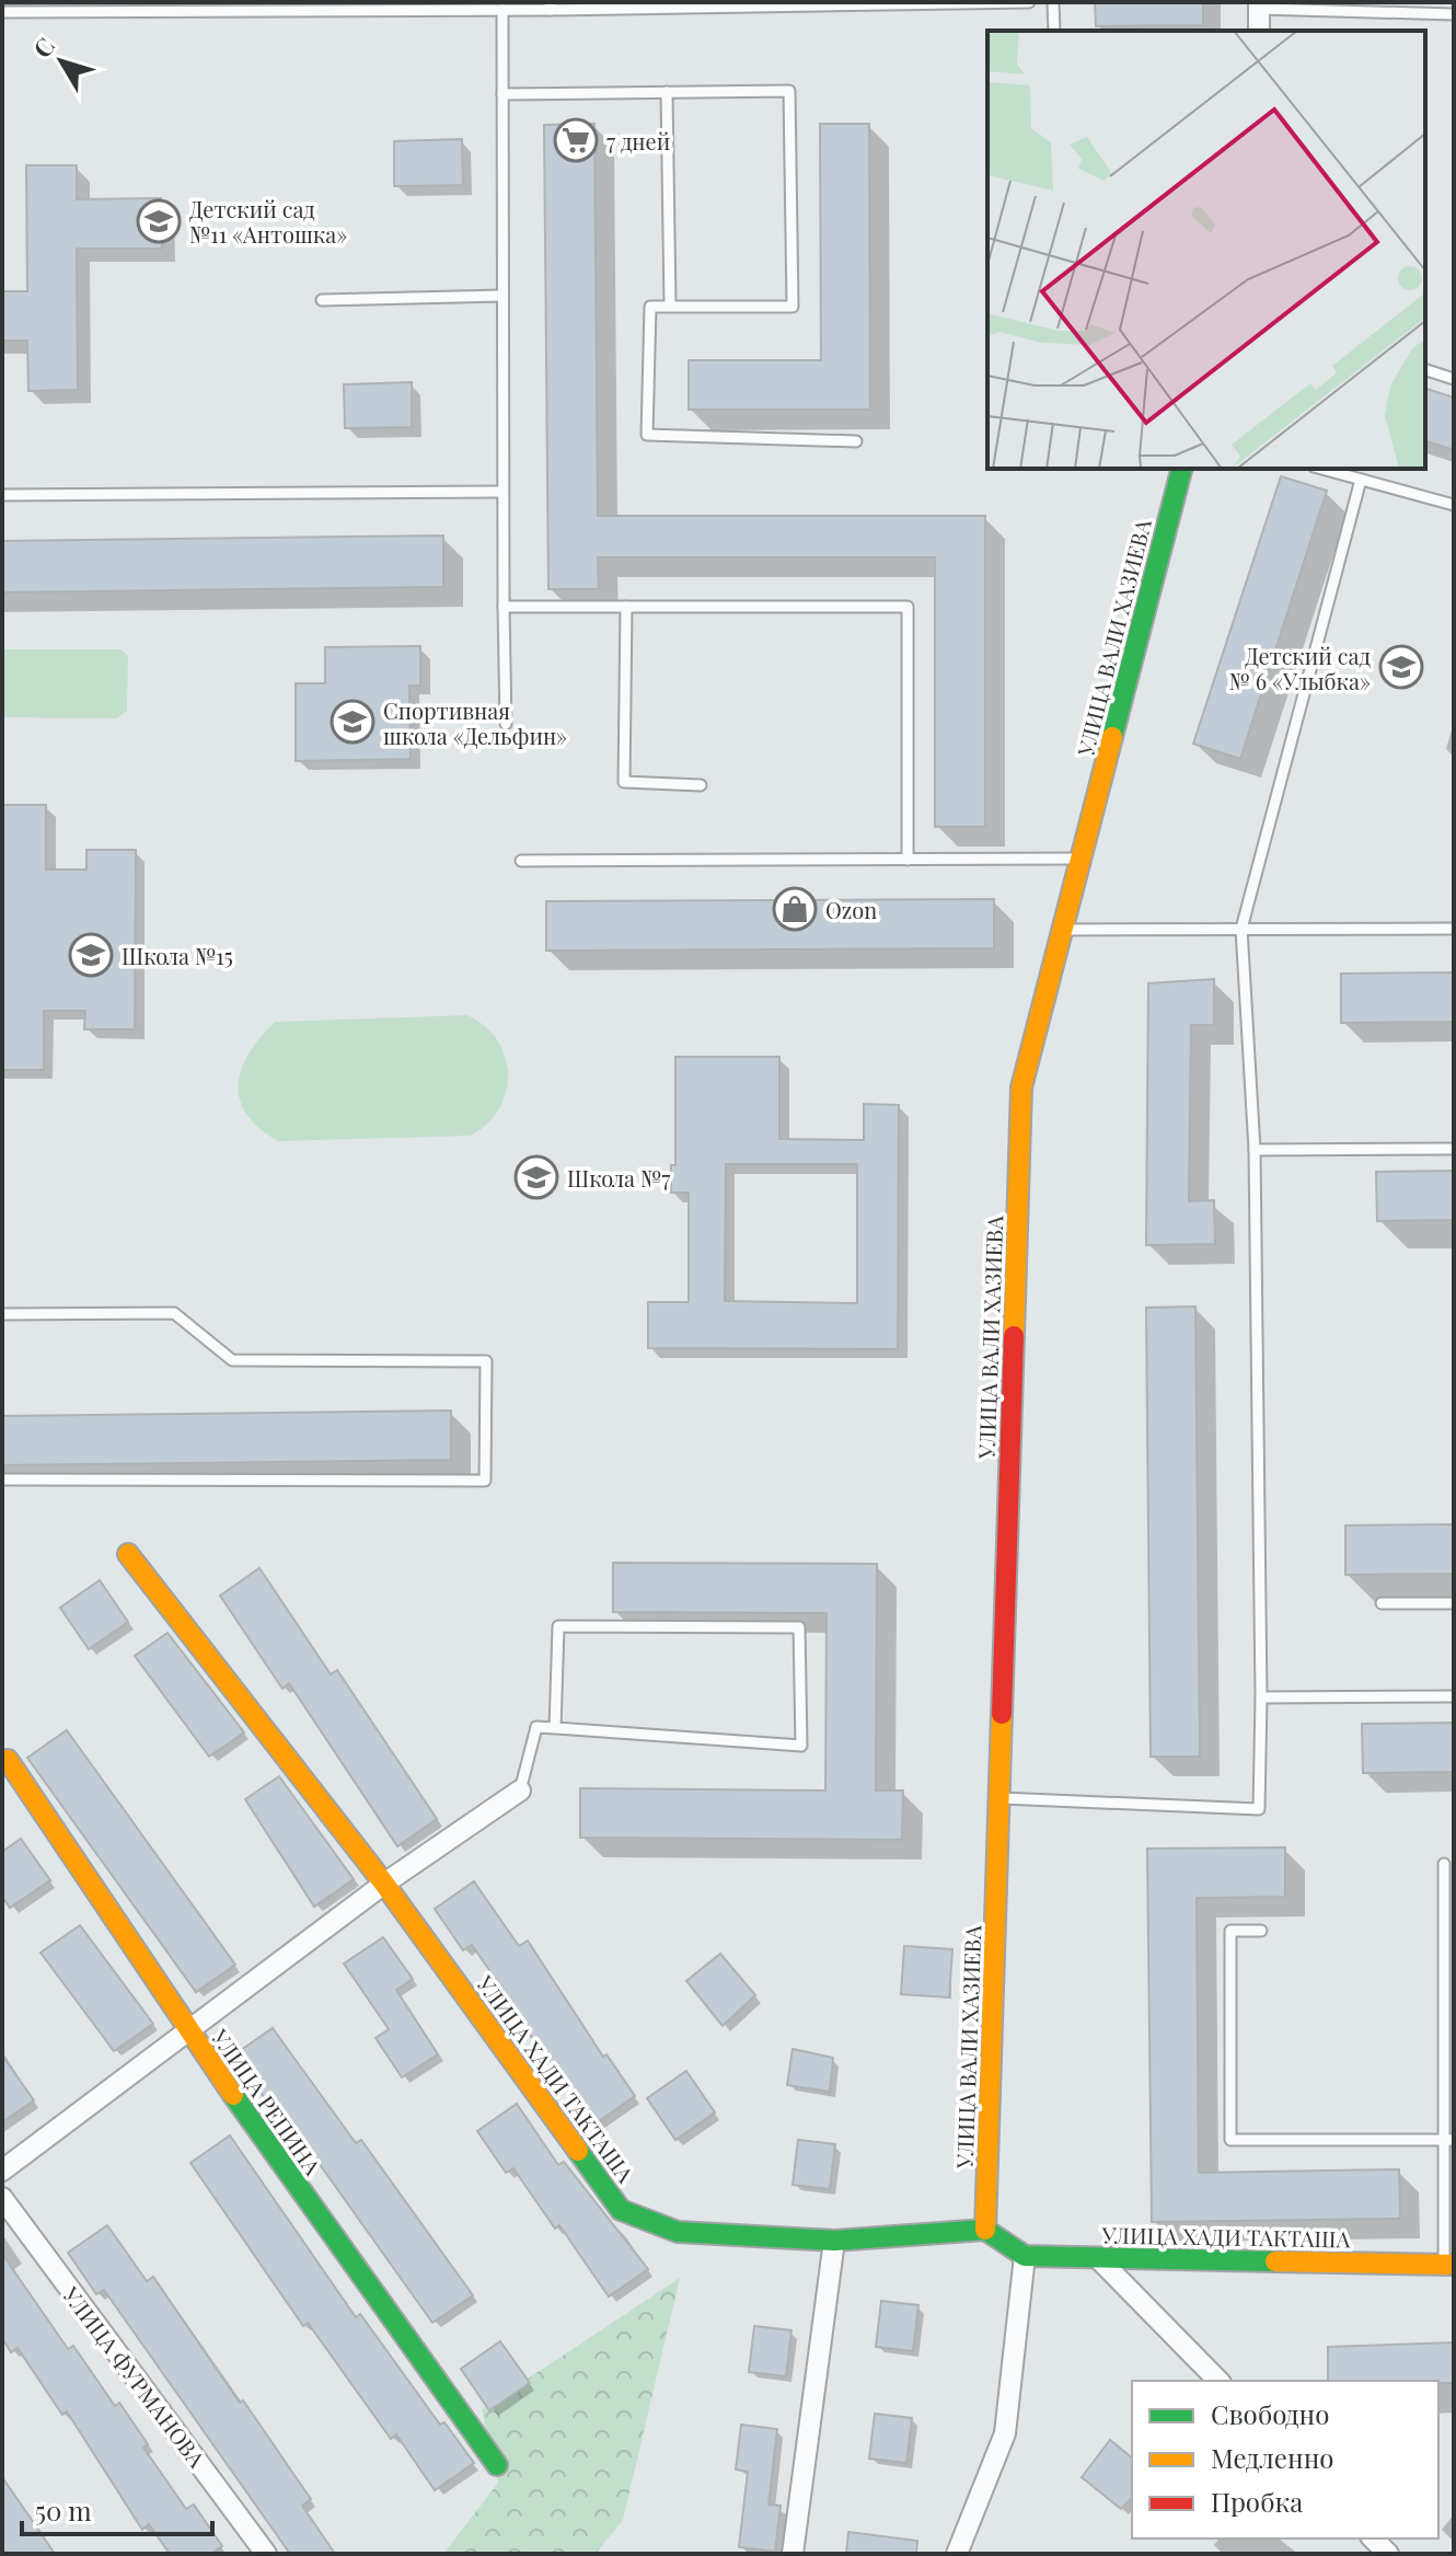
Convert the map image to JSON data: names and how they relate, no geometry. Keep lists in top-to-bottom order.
{
  "streets": {
    "street": [
      "УЛИЦА ВАЛИ ХАЗИЕВА",
      "УЛИЦА ХАДИ ТАКТАША",
      "УЛИЦА РЕПИНА",
      "УЛИЦА ФУРМАНОВА"
    ]
  },
  "crossings": [
    ["УЛИЦА ВАЛИ ХАЗИЕВА", "УЛИЦА ХАДИ ТАКТАША"]
  ],
  "places": {
    "supermarket": ["7 дней"],
    "school or university": [
      "Детский сад №11 «Антошка»",
      "Детский сад № 6 «Улыбка»",
      "Спортивная школа «Дельфин»",
      "Школа №15",
      "Школа №7"
    ],
    "shop": ["Ozon"]
  },
  "legend": ["Свободно", "Медленно", "Пробка"],
  "scale_bar": "50 m",
  "north": "top left"
}
